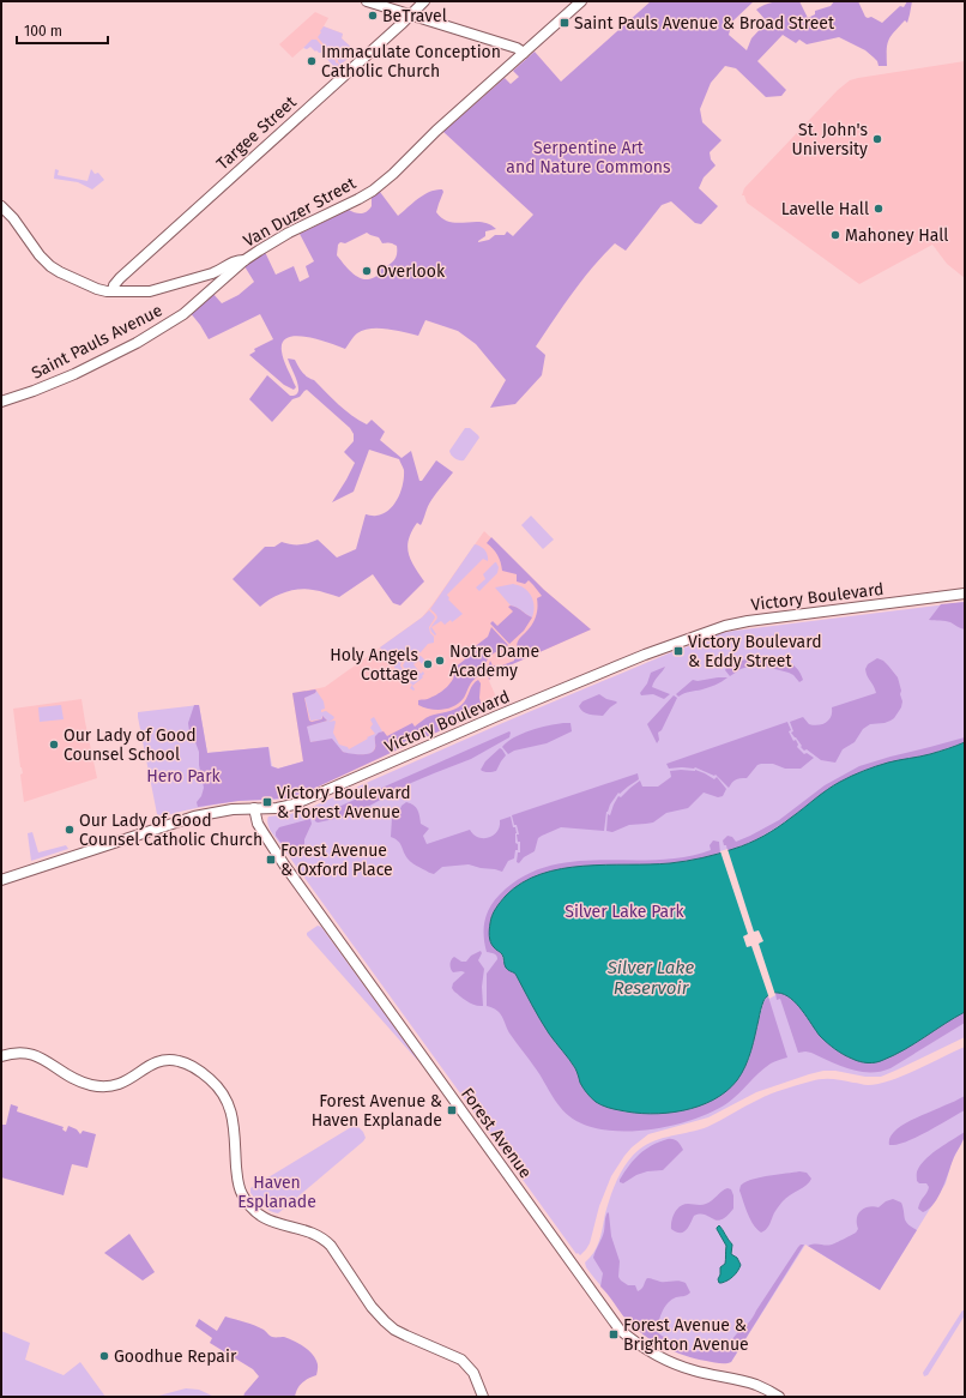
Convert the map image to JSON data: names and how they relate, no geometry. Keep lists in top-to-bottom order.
{
  "streets": {
    "main road": [
      "Targee Street",
      "Van Duzer Street",
      "Saint Pauls Avenue",
      "Victory Boulevard",
      "Forest Avenue"
    ]
  },
  "crossings": [
    ["Targee Street", "Van Duzer Street"],
    ["Van Duzer Street", "Saint Pauls Avenue"],
    ["Victory Boulevard", "Forest Avenue"]
  ],
  "water": ["Silver Lake Reservoir"],
  "parks": [
    "Serpentine Art and Nature Commons",
    "Hero Park",
    "Silver Lake Park",
    "Haven Esplanade"
  ],
  "places": {
    "other": [
      "BeTravel",
      "Immaculate Conception Catholic Church",
      "St. John's University",
      "Lavelle Hall",
      "Mahoney Hall",
      "Overlook",
      "Notre Dame Academy",
      "Holy Angels Cottage",
      "Our Lady of Good Counsel School",
      "Our Lady of Good Counsel Catholic Church",
      "Goodhue Repair"
    ],
    "transit": [
      "Saint Pauls Avenue & Broad Street",
      "Victory Boulevard & Eddy Street",
      "Victory Boulevard & Forest Avenue",
      "Forest Avenue & Oxford Place",
      "Forest Avenue & Haven Explanade",
      "Forest Avenue & Brighton Avenue"
    ]
  },
  "scale_bar": "100 m"
}
